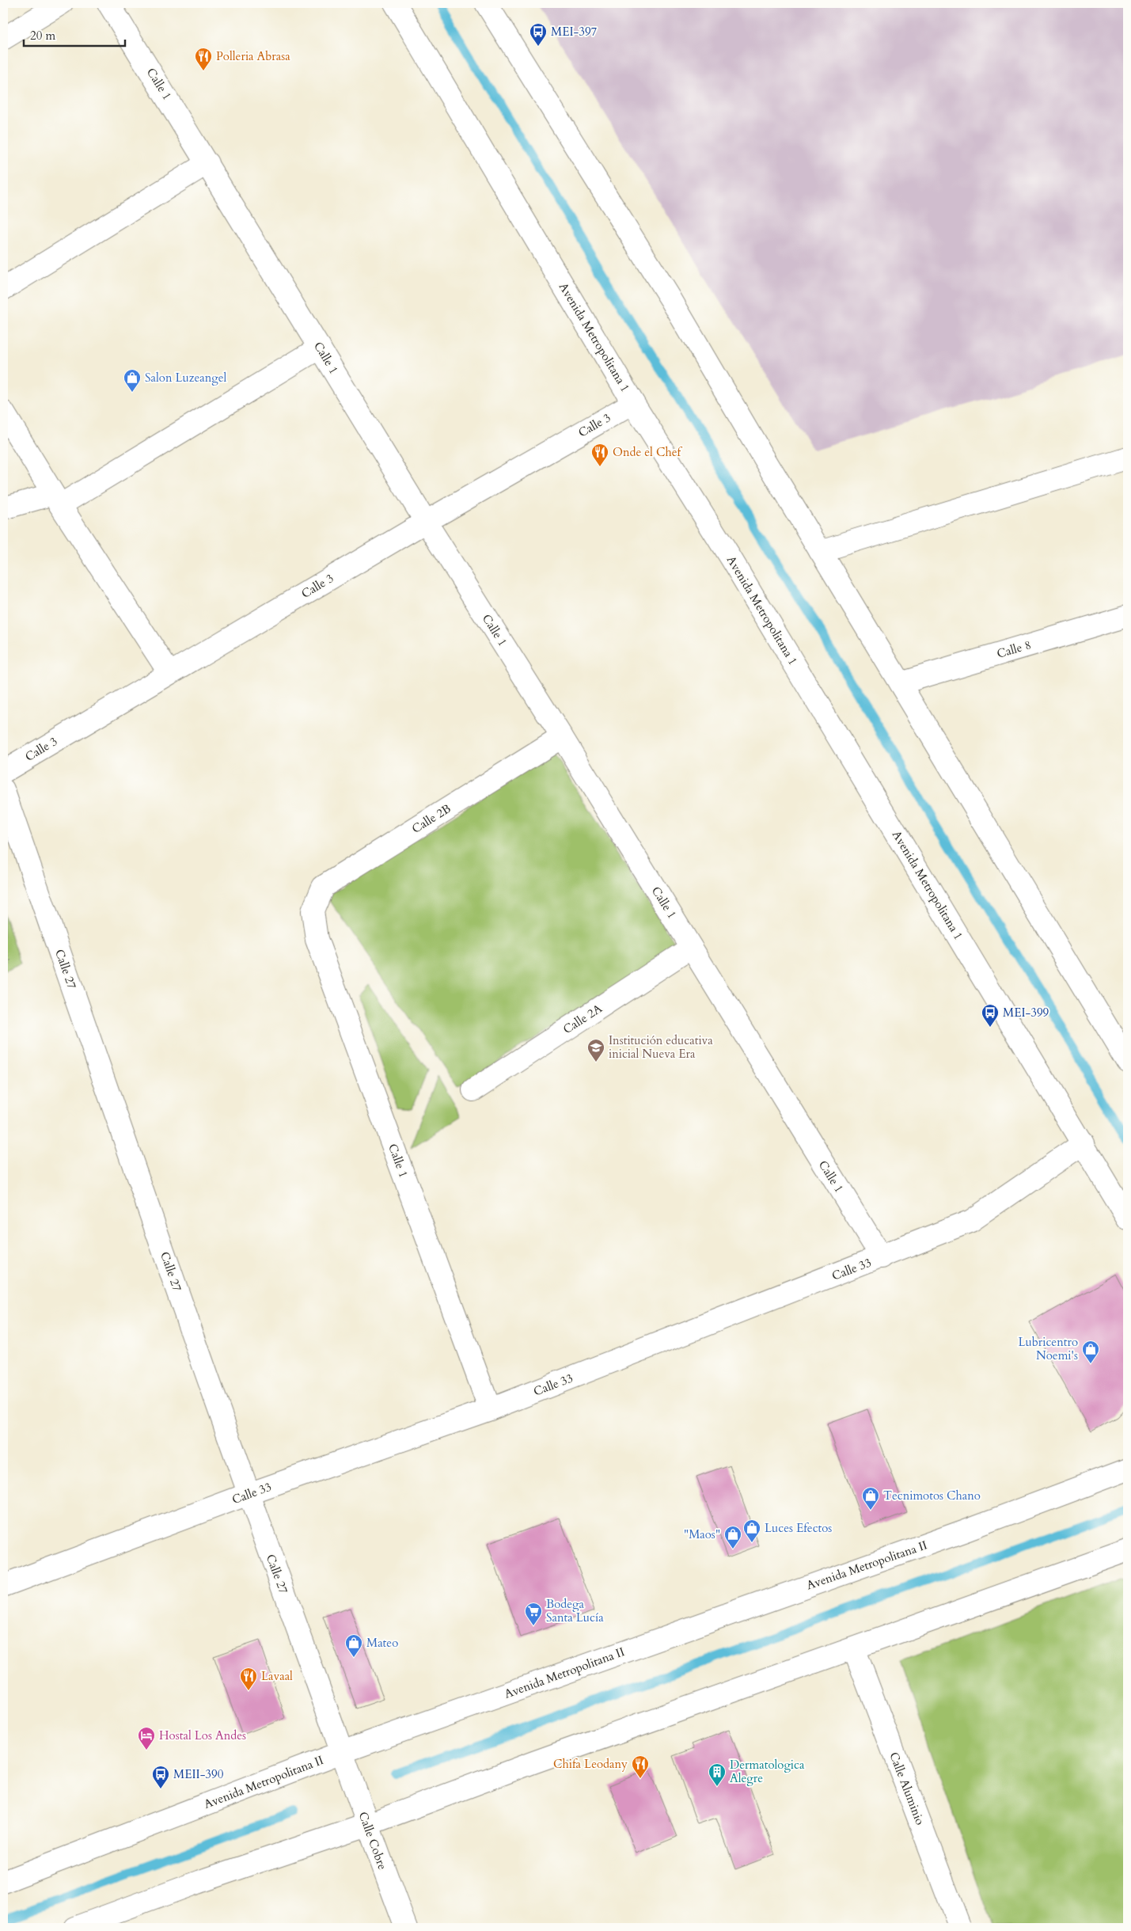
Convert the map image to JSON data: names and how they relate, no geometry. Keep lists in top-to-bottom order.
{
  "streets": {
    "street": [
      "Calle 1",
      "Avenida Metropolitana 1",
      "Calle 3",
      "Calle 8",
      "Calle 2B",
      "Calle 27",
      "Calle 2A",
      "Calle 33",
      "Avenida Metropolitana II",
      "Calle Aluminio",
      "Calle Cobre"
    ]
  },
  "crossings": [
    ["Calle 1", "Calle 3"],
    ["Calle 1", "Calle 2B"],
    ["Calle 1", "Calle 2A"],
    ["Calle 1", "Calle 33"],
    ["Avenida Metropolitana 1", "Calle 3"],
    ["Avenida Metropolitana 1", "Calle 33"],
    ["Calle 27", "Calle 33"],
    ["Calle 27", "Avenida Metropolitana II"],
    ["Calle 27", "Calle Cobre"],
    ["Avenida Metropolitana II", "Calle Cobre"]
  ],
  "places": {
    "bus stop": ["MEI-397", "MEI-399", "MEII-390"],
    "restaurant": [
      "Polleria Abrasa",
      "Onde el Chef",
      "Lavaal",
      "Chifa Leodany"
    ],
    "shop": [
      "Salon Luzeangel",
      "Lubricentro Noemi's",
      "Tecnimotos Chano",
      "Luces Efectos",
      "\"Maos\"",
      "Mateo"
    ],
    "school or university": ["Institución educativa inicial Nueva Era"],
    "supermarket": ["Bodega Santa Lucía"],
    "hotel": ["Hostal Los Andes"],
    "building": ["Dermatologica Alegre"]
  },
  "scale_bar": "20 m"
}
